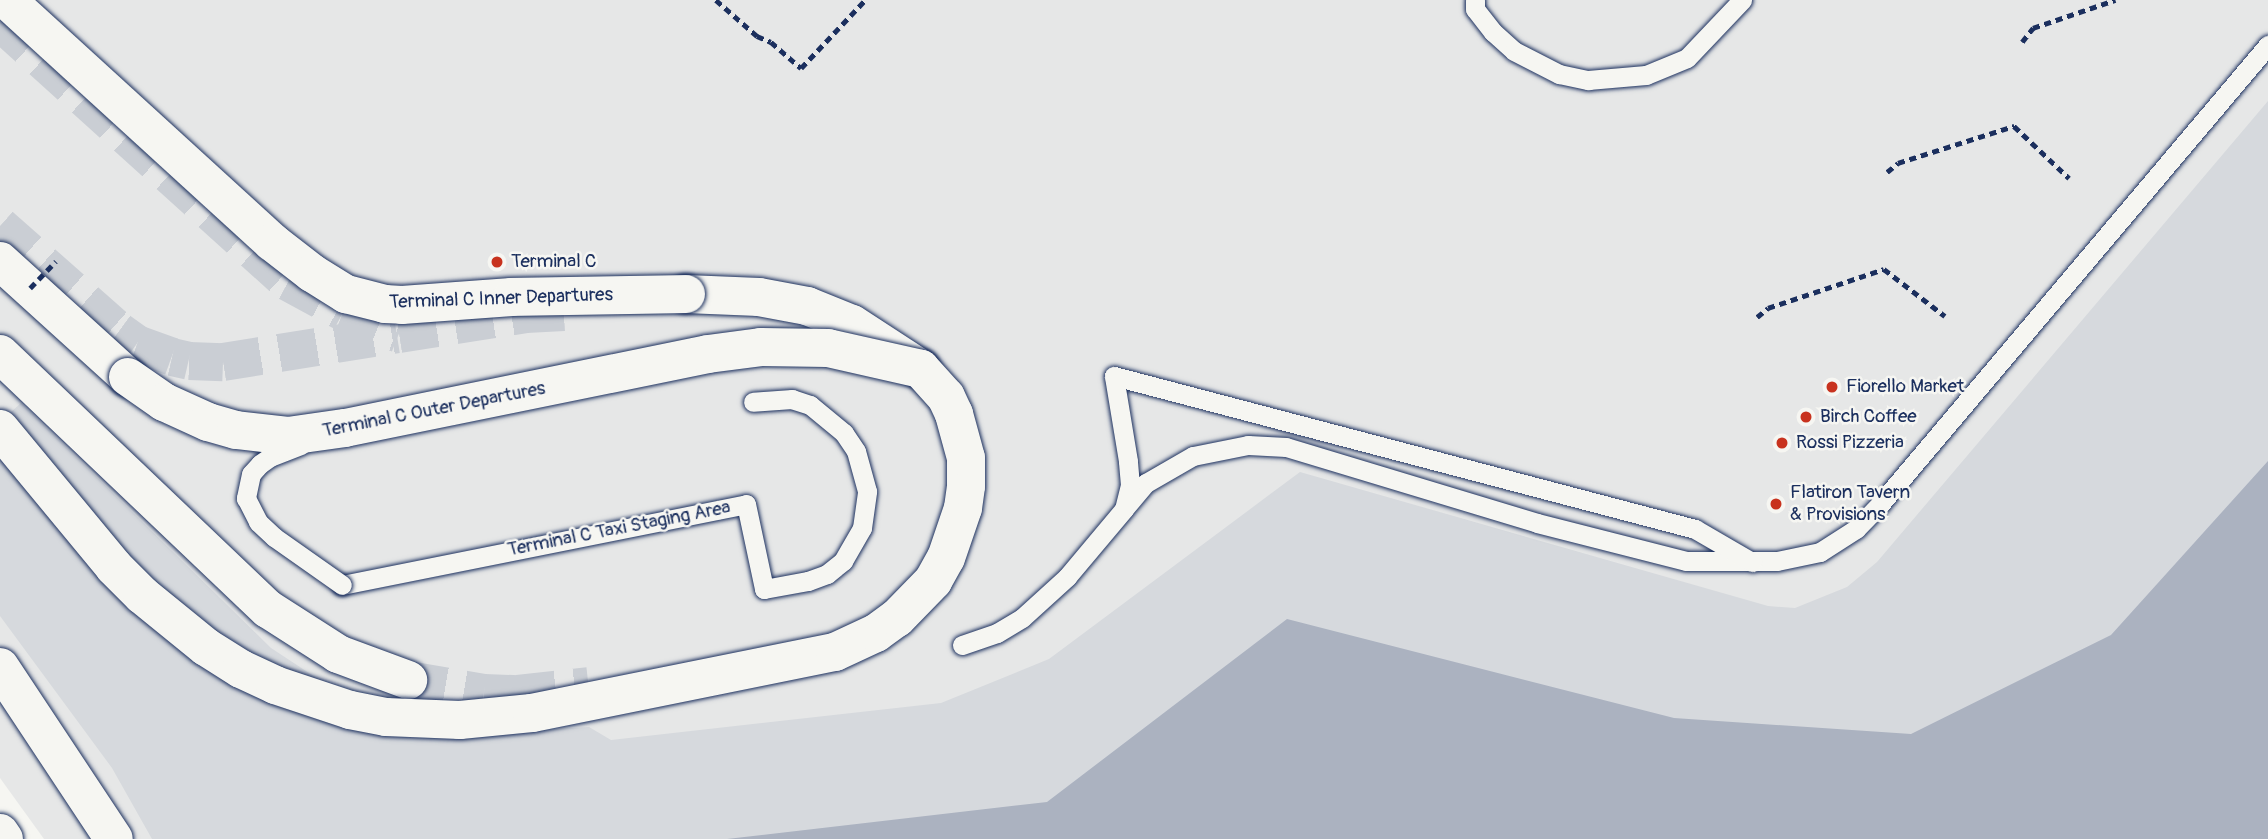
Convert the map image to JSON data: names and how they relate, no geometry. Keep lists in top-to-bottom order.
{
  "streets": {
    "main road": ["Terminal C Inner Departures", "Terminal C Outer Departures"],
    "lane": ["Terminal C Taxi Staging Area"]
  },
  "crossings": [
    ["Terminal C Inner Departures", "Terminal C Outer Departures"],
    ["Terminal C Outer Departures", "Terminal C Taxi Staging Area"]
  ],
  "places": [
    "Terminal C",
    "Fiorello Market",
    "Birch Coffee",
    "Rossi Pizzeria",
    "Flatiron Tavern & Provisions"
  ]
}
